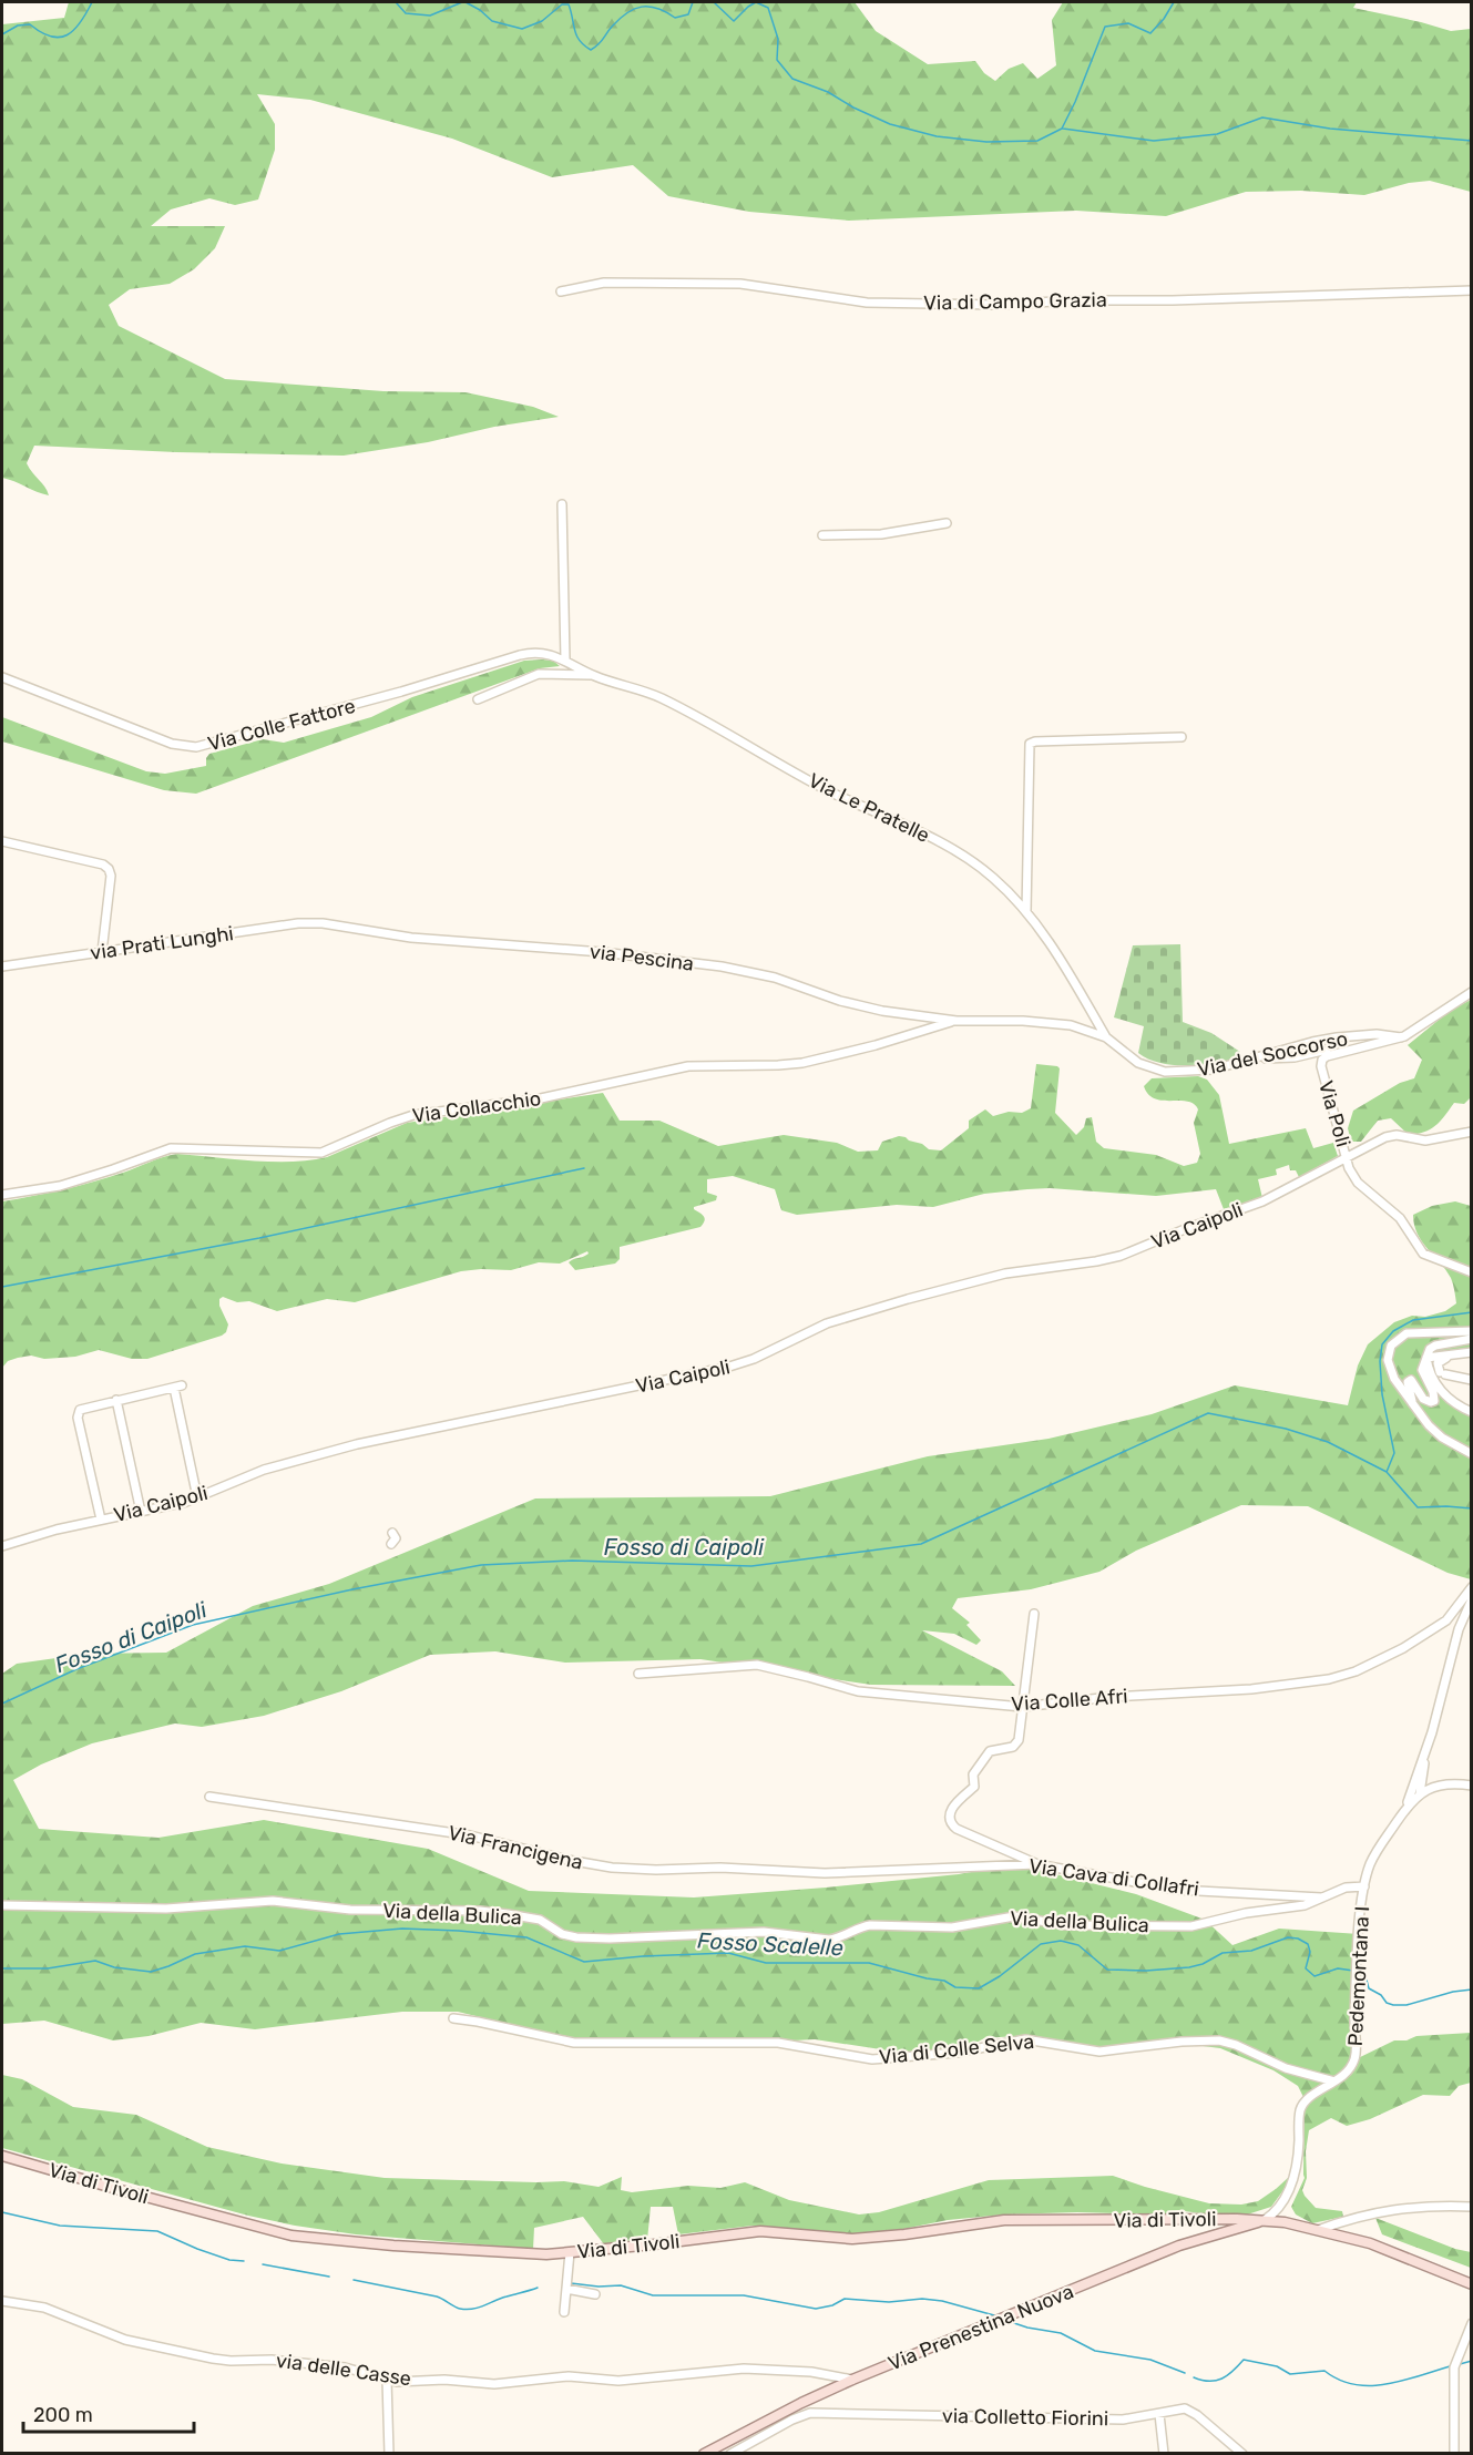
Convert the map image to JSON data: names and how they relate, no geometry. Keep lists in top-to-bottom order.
{
  "streets": {
    "main road": ["Via di Tivoli", "Via Prenestina Nuova"],
    "street": [
      "Via di Campo Grazia",
      "Via Colle Fattore",
      "Via Le Pratelle",
      "via Prati Lunghi",
      "via Pescina",
      "Via del Soccorso",
      "Via Collacchio",
      "Via Poli",
      "Via Caipoli",
      "Via Colle Afri",
      "Via Francigena",
      "Via Cava di Collafri",
      "Via della Bulica",
      "Pedemontana I",
      "Via di Colle Selva",
      "via delle Casse",
      "via Colletto Fiorini"
    ]
  },
  "crossings": [
    ["Via Colle Fattore", "Via Le Pratelle"],
    ["Via Le Pratelle", "Via del Soccorso"],
    ["via Prati Lunghi", "via Pescina"],
    ["via Pescina", "Via del Soccorso"],
    ["via Pescina", "Via Collacchio"],
    ["Via del Soccorso", "Via Collacchio"],
    ["Via del Soccorso", "Via Poli"],
    ["Via Poli", "Via Caipoli"],
    ["Via Francigena", "Via Cava di Collafri"],
    ["Via Cava di Collafri", "Via della Bulica"],
    ["Via della Bulica", "Pedemontana I"],
    ["Pedemontana I", "Via di Colle Selva"],
    ["Pedemontana I", "Via di Tivoli"],
    ["Pedemontana I", "Via Prenestina Nuova"],
    ["Via di Tivoli", "Via Prenestina Nuova"],
    ["Via Prenestina Nuova", "via delle Casse"]
  ],
  "water": ["Fosso di Caipoli", "Fosso Scalelle"],
  "scale_bar": "200 m"
}
